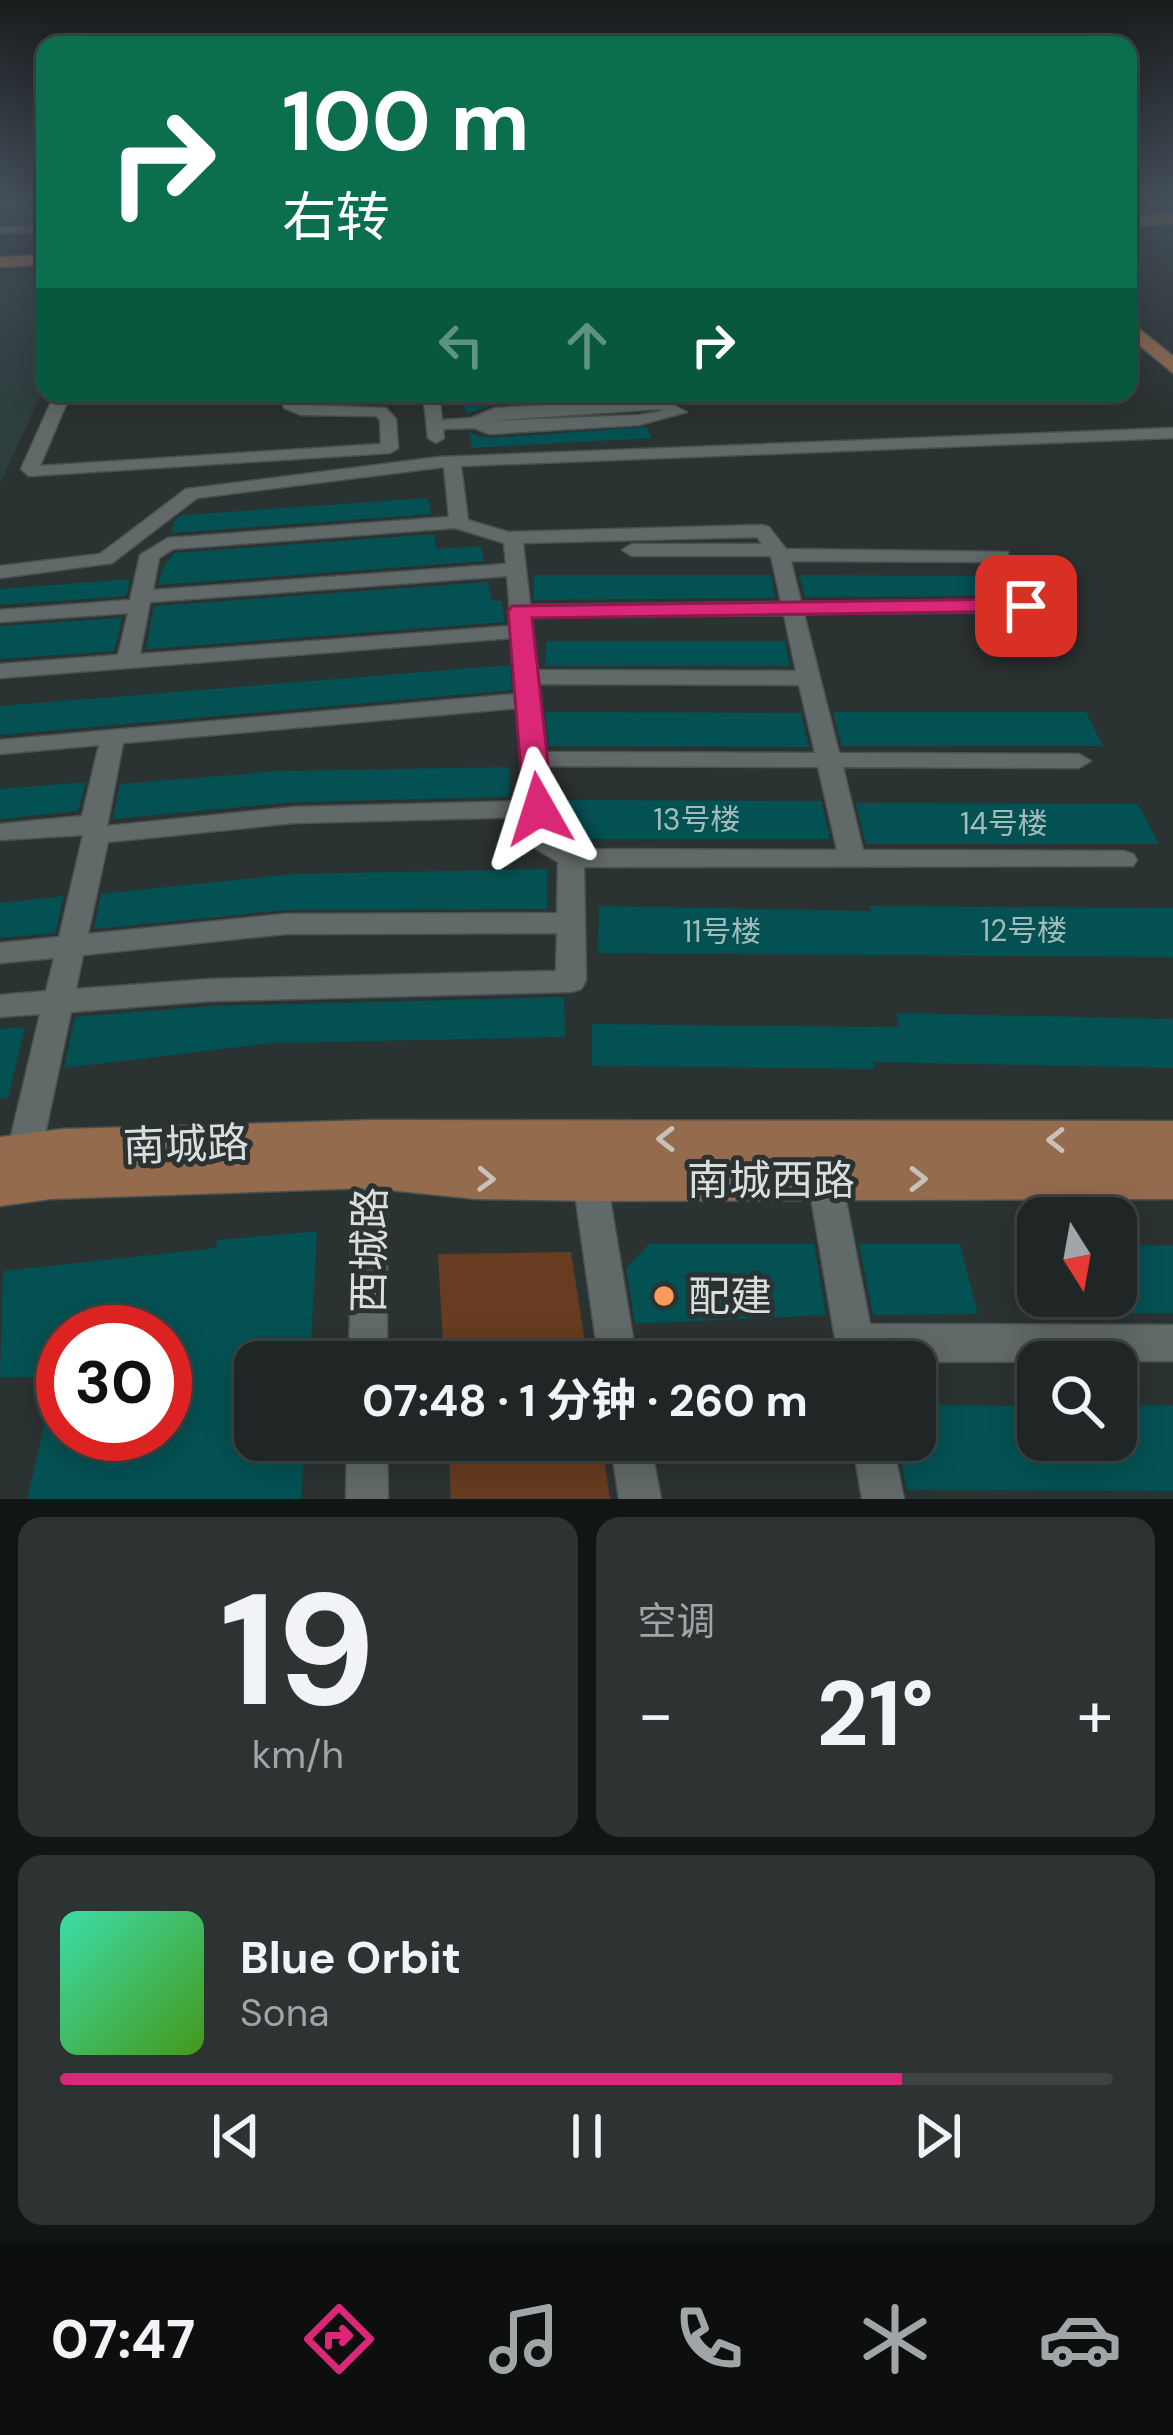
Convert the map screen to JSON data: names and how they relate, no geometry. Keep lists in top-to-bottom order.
{
  "streets": {
    "main road": ["南城路", "南城西路"],
    "street": ["西城路"]
  },
  "crossings": [
    ["南城路", "南城西路"],
    ["南城路", "西城路"],
    ["南城西路", "西城路"]
  ],
  "places": ["配建"],
  "house_numbers": [
    "13号楼",
    "14号楼",
    "12号楼",
    "11号楼"
  ],
  "north": "bottom",
  "page": {
    "turn": ["100 m", "右转"],
    "limit": "30",
    "trip": "07:48 · 1 分钟 · 260 m",
    "tile": [
      ["19", "km/h"],
      "空调"
    ],
    "heat": ["−", "21°", "+"],
    "song": ["Blue Orbit", "Sona"],
    "tabs": "07:47"
  }
}
